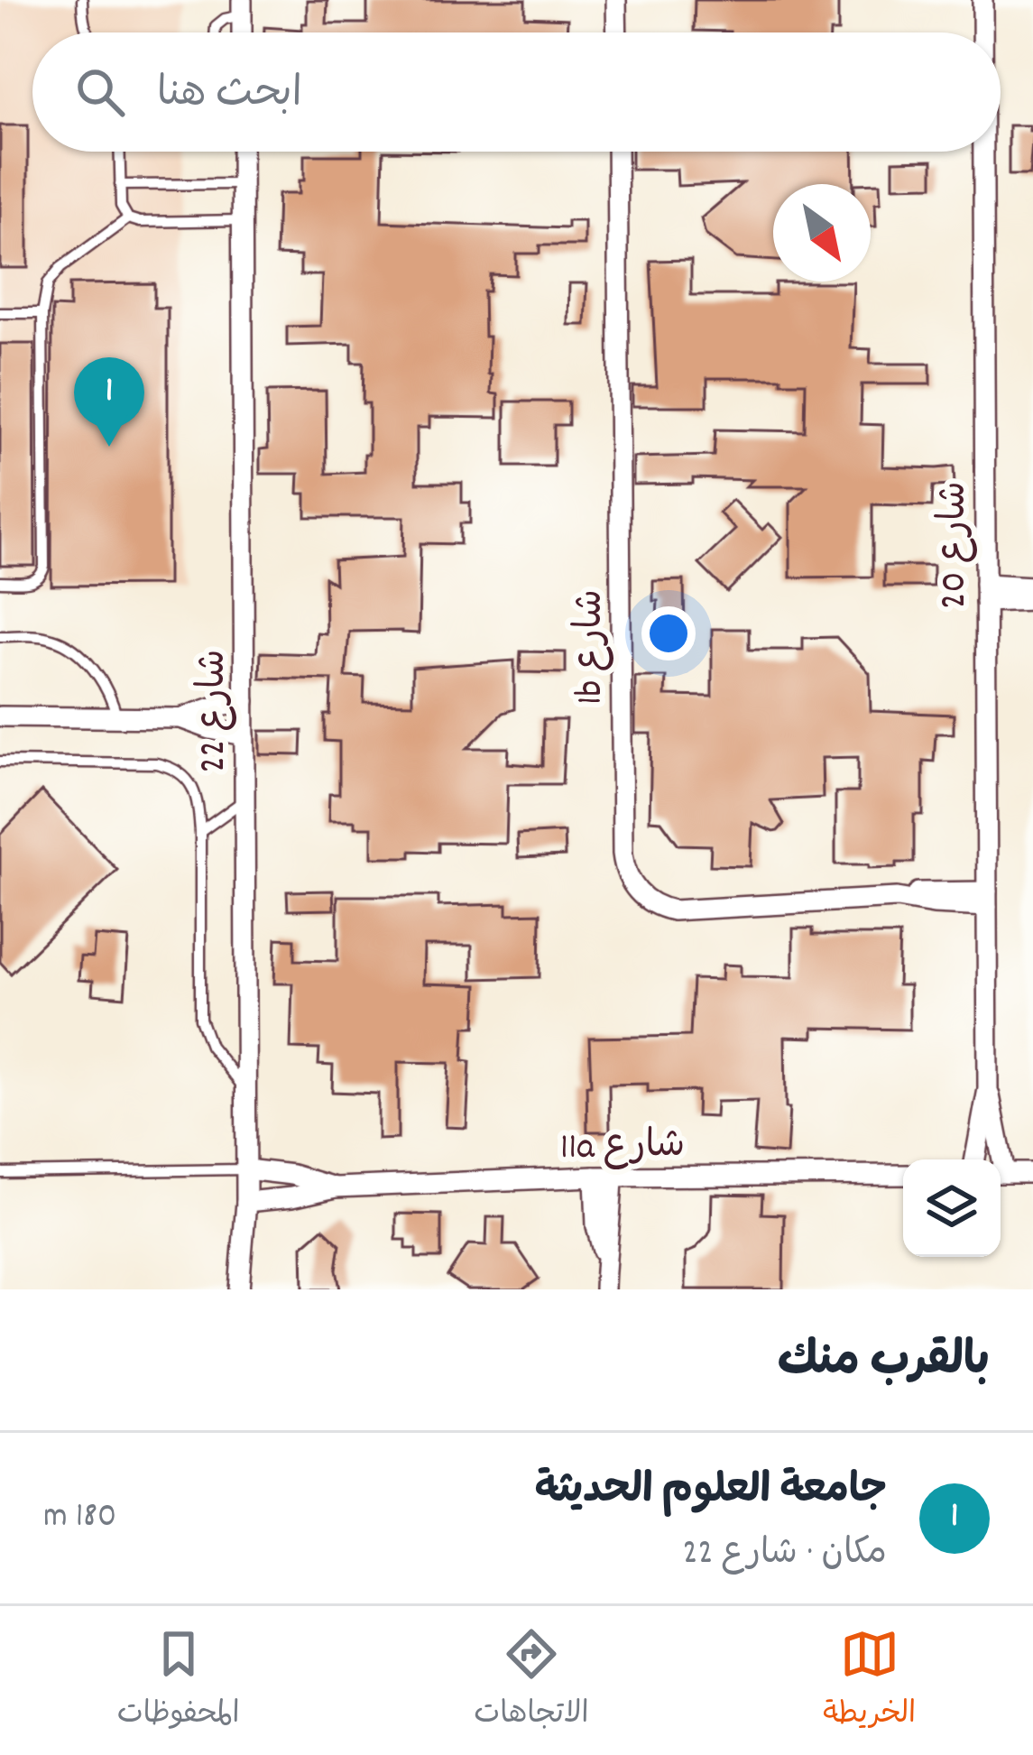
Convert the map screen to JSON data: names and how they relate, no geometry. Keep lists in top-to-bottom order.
{
  "streets": {
    "street": [
      "شارع 20",
      "1b شارع",
      "شارع 22",
      "11a شارع"
    ]
  },
  "crossings": [
    ["شارع 20", "1b شارع"],
    ["شارع 22", "11a شارع"]
  ],
  "north": "bottom right",
  "page": {
    "search": "ابحث هنا",
    "pins": "1",
    "heading": "بالقرب منك",
    "list": [
      {
        "mark": "1",
        "name": "جامعة العلوم الحديثة",
        "note": "مكان · شارع 22",
        "value": "180 m"
      }
    ],
    "nav": ["الخريطة", "الاتجاهات", "المحفوظات"]
  }
}
